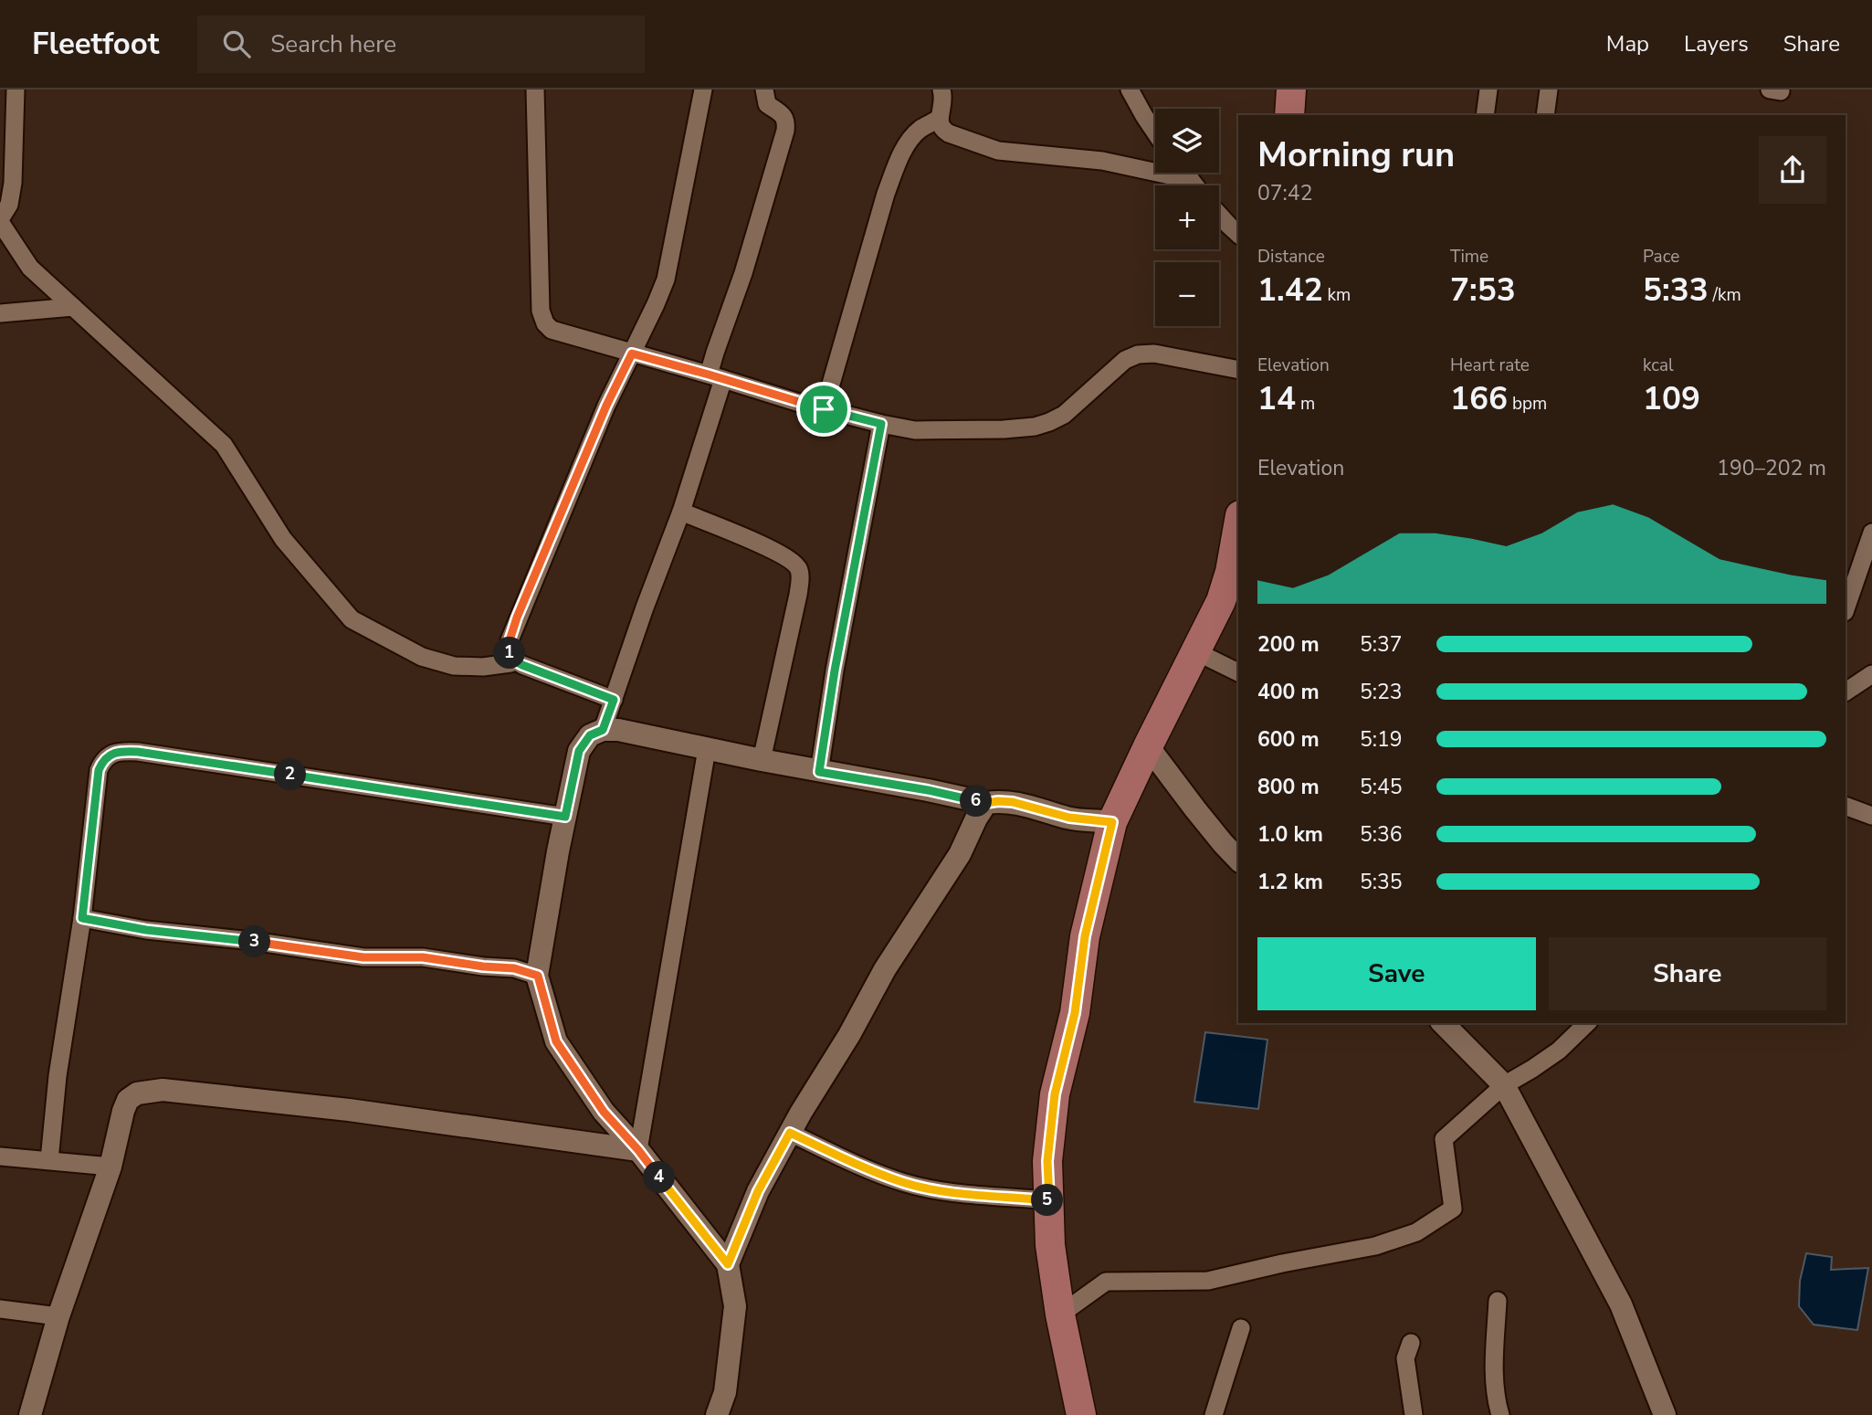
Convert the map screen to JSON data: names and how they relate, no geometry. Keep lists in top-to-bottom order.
{
  "page": {
    "header": "Fleetfoot",
    "search": "Search here",
    "nav": ["Map", "Layers", "Share"],
    "map_buttons": ["+", "−"],
    "heading": ["Morning run", "07:42"],
    "stats": [
      ["Distance", "1.42 km"],
      ["Time", "7:53"],
      ["Pace", "5:33 /km"],
      ["Elevation", "14 m"],
      ["Heart rate", "166 bpm"],
      ["kcal", "109"]
    ],
    "chart": ["Elevation", "190–202 m"],
    "list": [
      {
        "name": "200 m",
        "note": "5:37"
      },
      {
        "name": "400 m",
        "note": "5:23"
      },
      {
        "name": "600 m",
        "note": "5:19"
      },
      {
        "name": "800 m",
        "note": "5:45"
      },
      {
        "name": "1.0 km",
        "note": "5:36"
      },
      {
        "name": "1.2 km",
        "note": "5:35"
      }
    ],
    "pins": [
      "1",
      "2",
      "6",
      "3",
      "4",
      "5"
    ],
    "buttons": ["Save", "Share"]
  }
}
